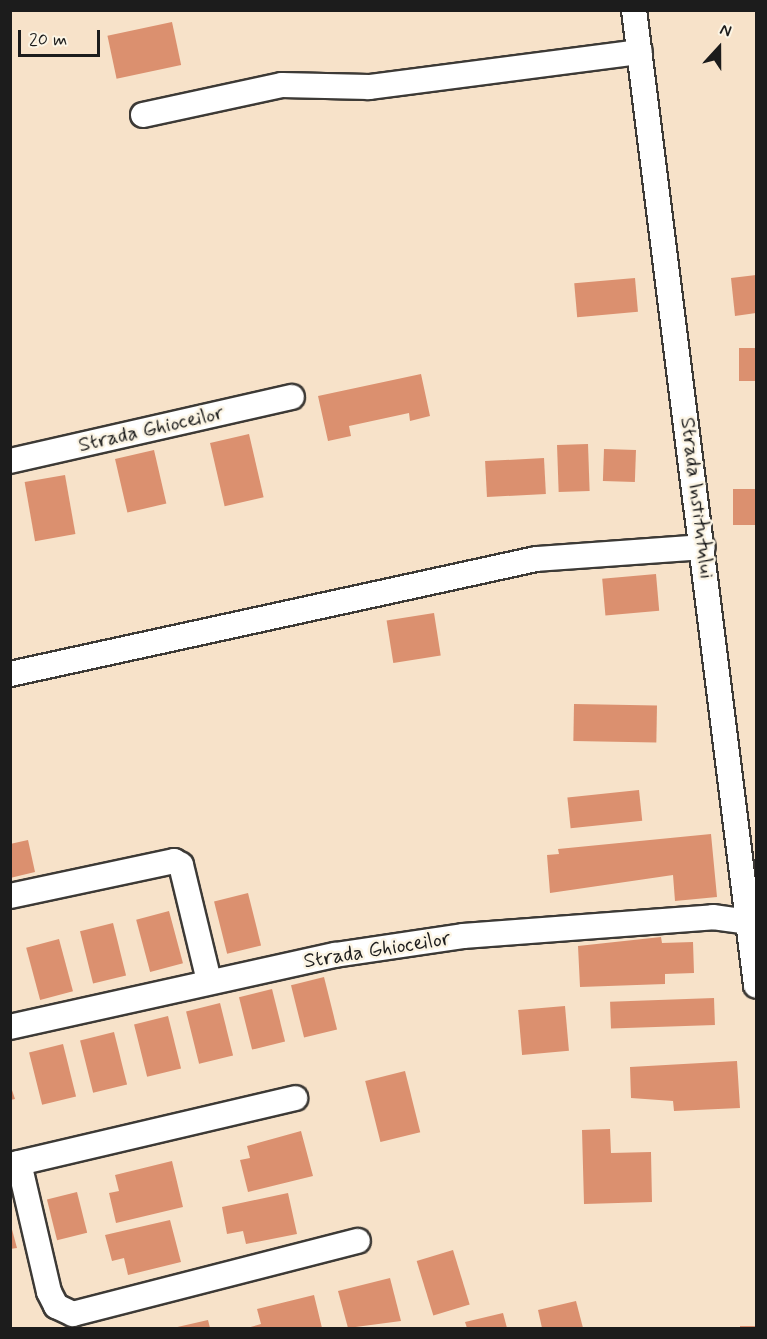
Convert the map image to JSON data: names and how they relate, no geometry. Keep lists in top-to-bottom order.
{
  "streets": {
    "street": ["Strada Ghioceilor", "Strada Institutului"]
  },
  "crossings": [
    ["Strada Ghioceilor", "Strada Institutului"]
  ],
  "scale_bar": "20 m",
  "north": "top"
}
